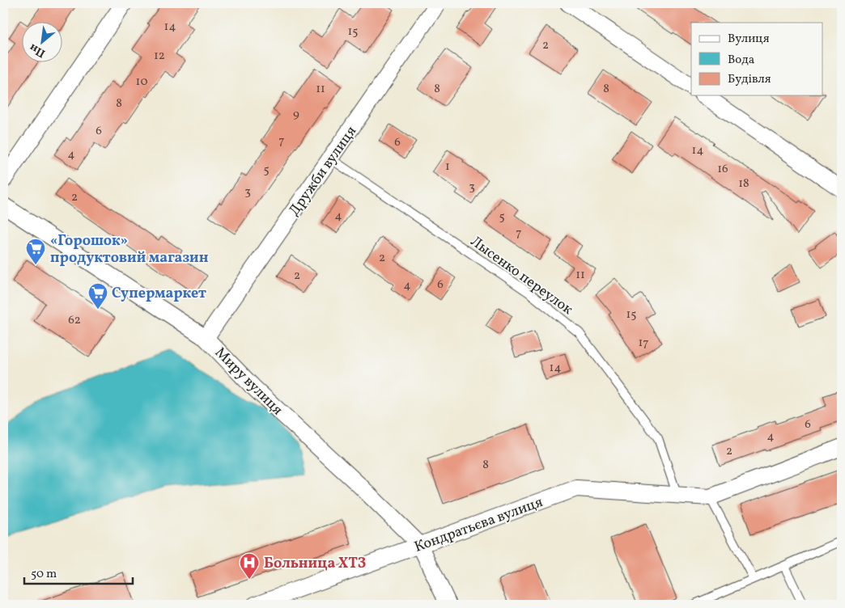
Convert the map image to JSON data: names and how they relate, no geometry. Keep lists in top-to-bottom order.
{
  "streets": {
    "street": ["Дружби вулиця", "Миру вулиця", "Кондратьєва вулиця"],
    "lane": ["Лысенко переулок"]
  },
  "crossings": [
    ["Дружби вулиця", "Лысенко переулок"],
    ["Дружби вулиця", "Миру вулиця"],
    ["Лысенко переулок", "Кондратьєва вулиця"],
    ["Миру вулиця", "Кондратьєва вулиця"]
  ],
  "places": {
    "supermarket": ["«Горошок» продуктовий магазин", "Супермаркет"],
    "hospital": ["Больница ХТЗ"]
  },
  "house_numbers": [
    "14",
    "15",
    "2",
    "12",
    "10",
    "11",
    "8",
    "8",
    "8",
    "9",
    "6",
    "7",
    "6",
    "14",
    "4",
    "1",
    "16",
    "5",
    "18",
    "3",
    "3",
    "2",
    "4",
    "5",
    "7",
    "2",
    "11",
    "2",
    "6",
    "4",
    "15",
    "62",
    "17",
    "14",
    "6",
    "4",
    "2",
    "8"
  ],
  "legend": ["Вулиця", "Вода", "Будівля"],
  "scale_bar": "50 m",
  "north": "bottom left"
}
